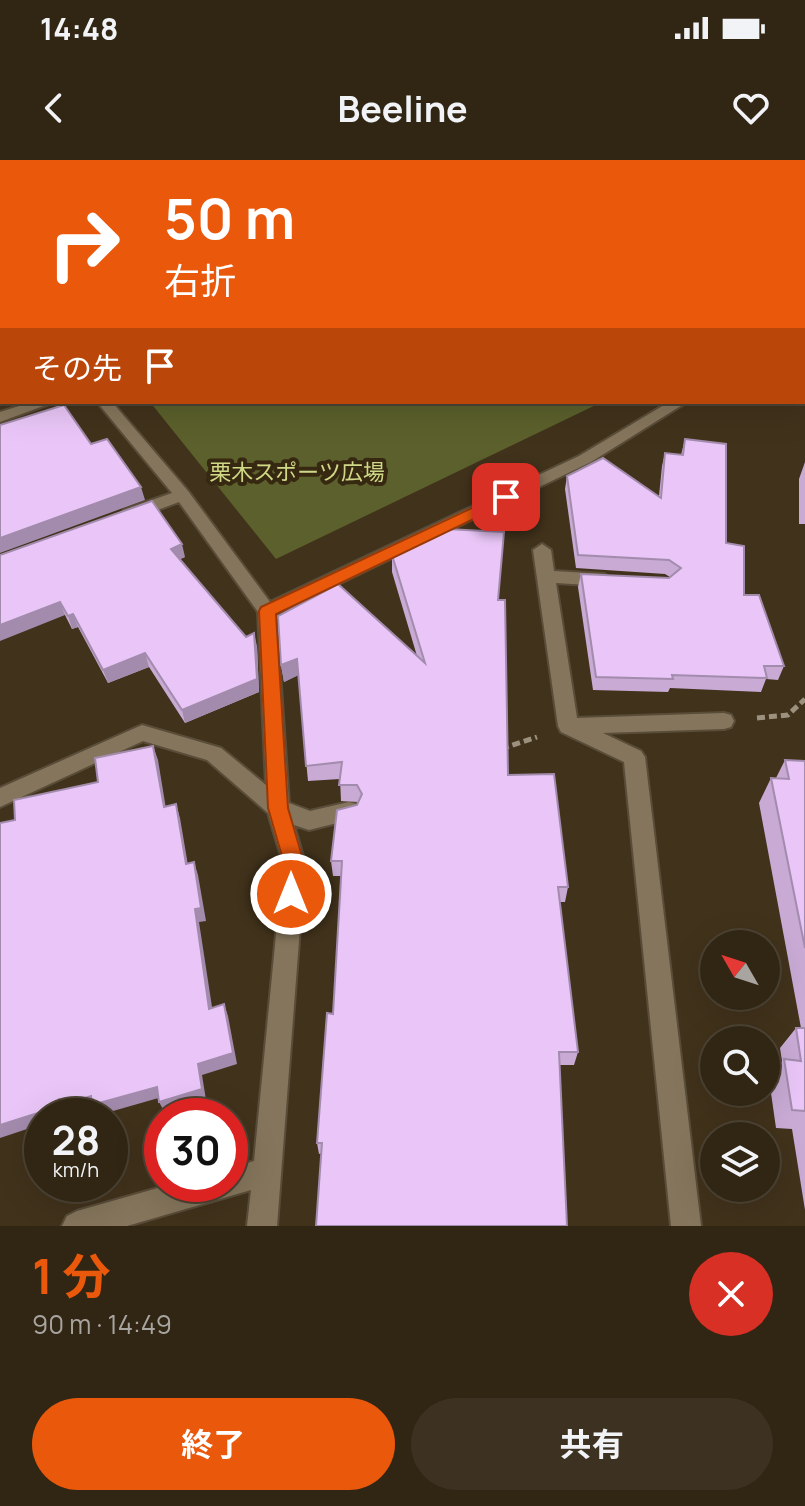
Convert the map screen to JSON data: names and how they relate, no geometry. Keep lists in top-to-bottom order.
{
  "parks": ["栗木スポーツ広場"],
  "north": "top left",
  "page": {
    "status": "14:48",
    "header": "Beeline",
    "turn": ["50 m", "右折"],
    "then": "その先",
    "speed": "28 km/h",
    "limit": "30",
    "heading": ["1 分", "90 m · 14:49"],
    "buttons": ["終了", "共有"]
  }
}
